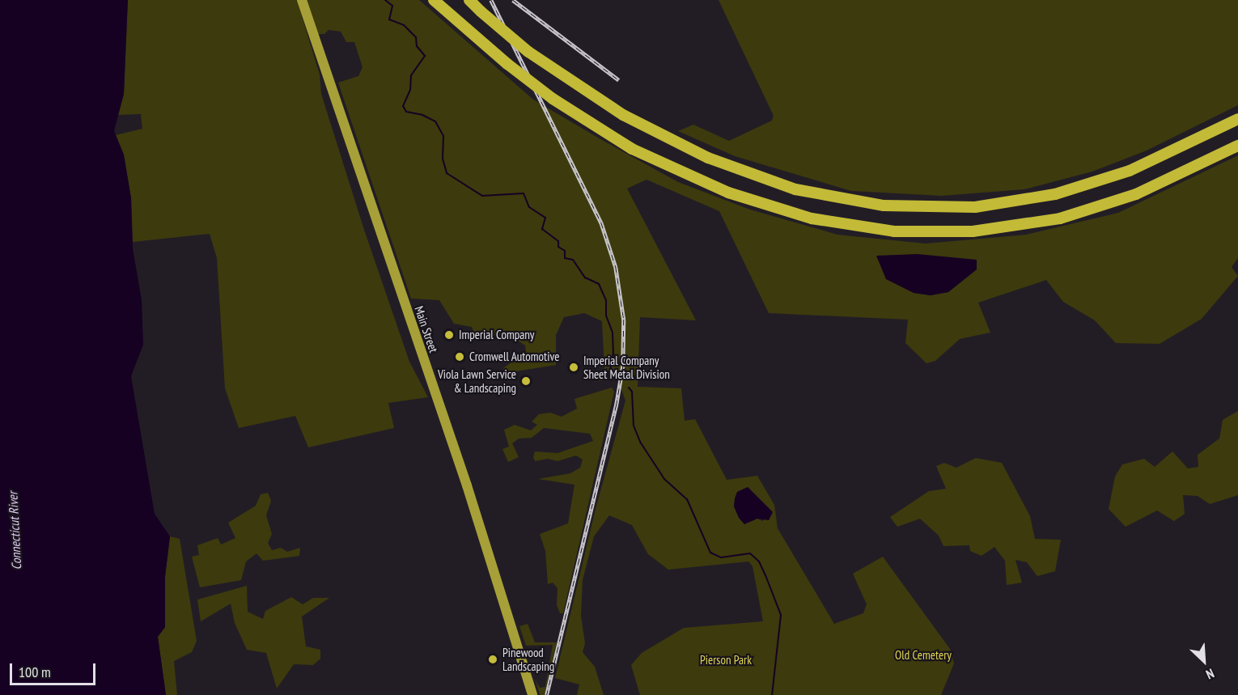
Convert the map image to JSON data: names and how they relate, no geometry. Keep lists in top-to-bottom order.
{
  "streets": {
    "main road": ["Main Street"]
  },
  "water": ["Connecticut River"],
  "parks": ["Old Cemetery", "Pierson Park"],
  "places": [
    "Imperial Company",
    "Cromwell Automotive",
    "Imperial Company Sheet Metal Division",
    "Viola Lawn Service & Landscaping",
    "Pinewood Landscaping"
  ],
  "scale_bar": "100 m",
  "north": "bottom right"
}
